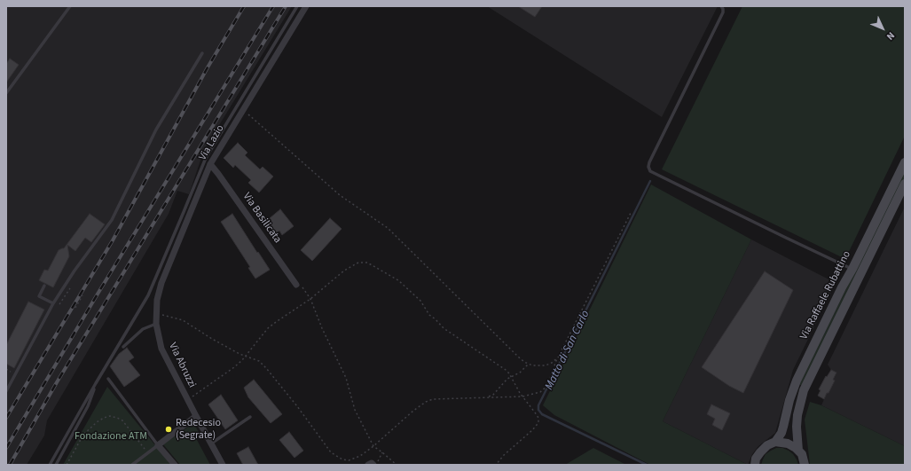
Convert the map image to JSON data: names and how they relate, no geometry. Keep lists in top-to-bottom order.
{
  "streets": {
    "street": [
      "Via Lazio",
      "Via Basilicata",
      "Via Raffaele Rubattino",
      "Via Abruzzi"
    ]
  },
  "crossings": [
    ["Via Lazio", "Via Basilicata"],
    ["Via Lazio", "Via Abruzzi"]
  ],
  "water": ["Matto di San Carlo"],
  "parks": ["Fondazione ATM"],
  "places": ["Redecesio (Segrate)"],
  "north": "bottom right"
}
